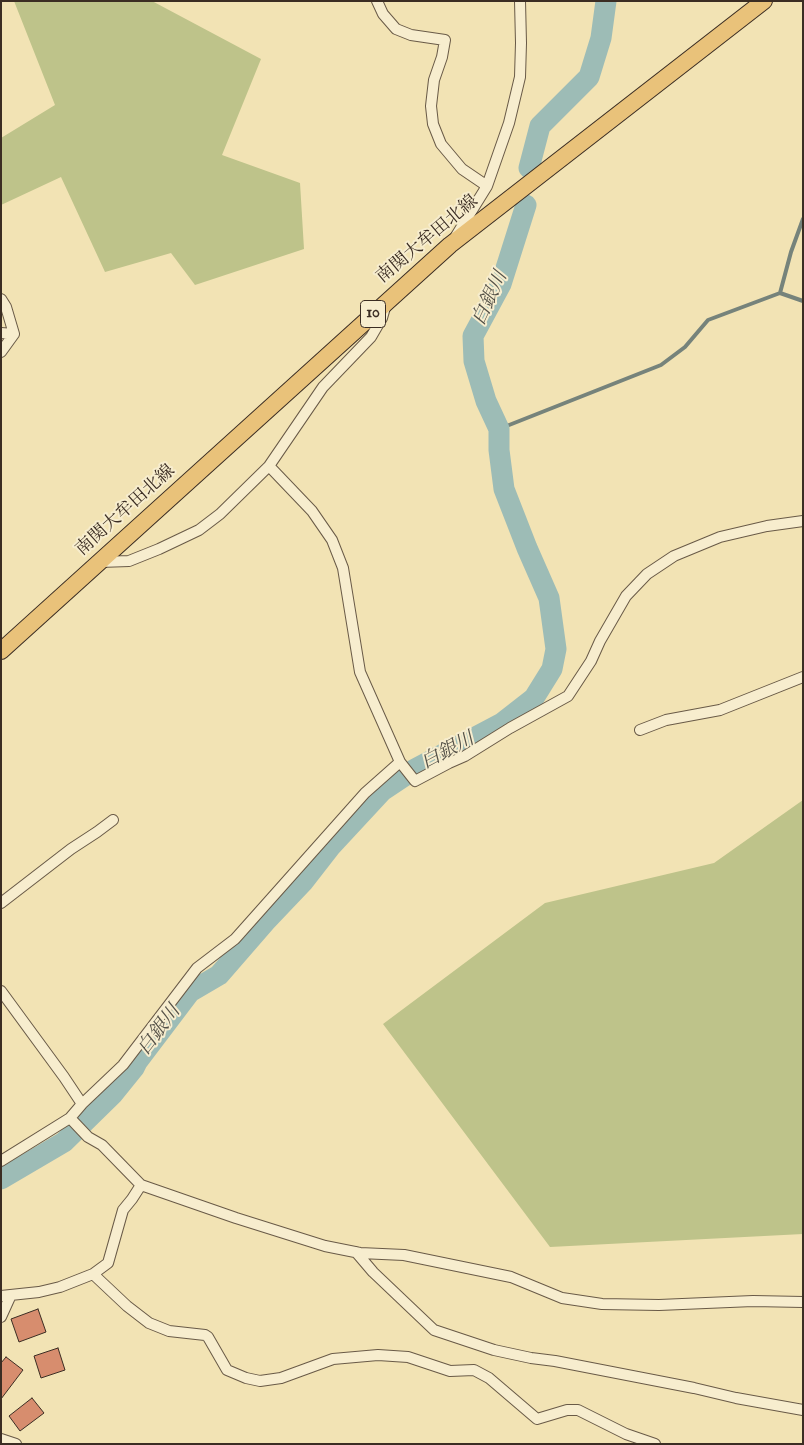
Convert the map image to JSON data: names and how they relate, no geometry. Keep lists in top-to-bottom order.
{
  "streets": {
    "main road": ["南関大牟田北線", "10"]
  },
  "water": ["白銀川"]
}
